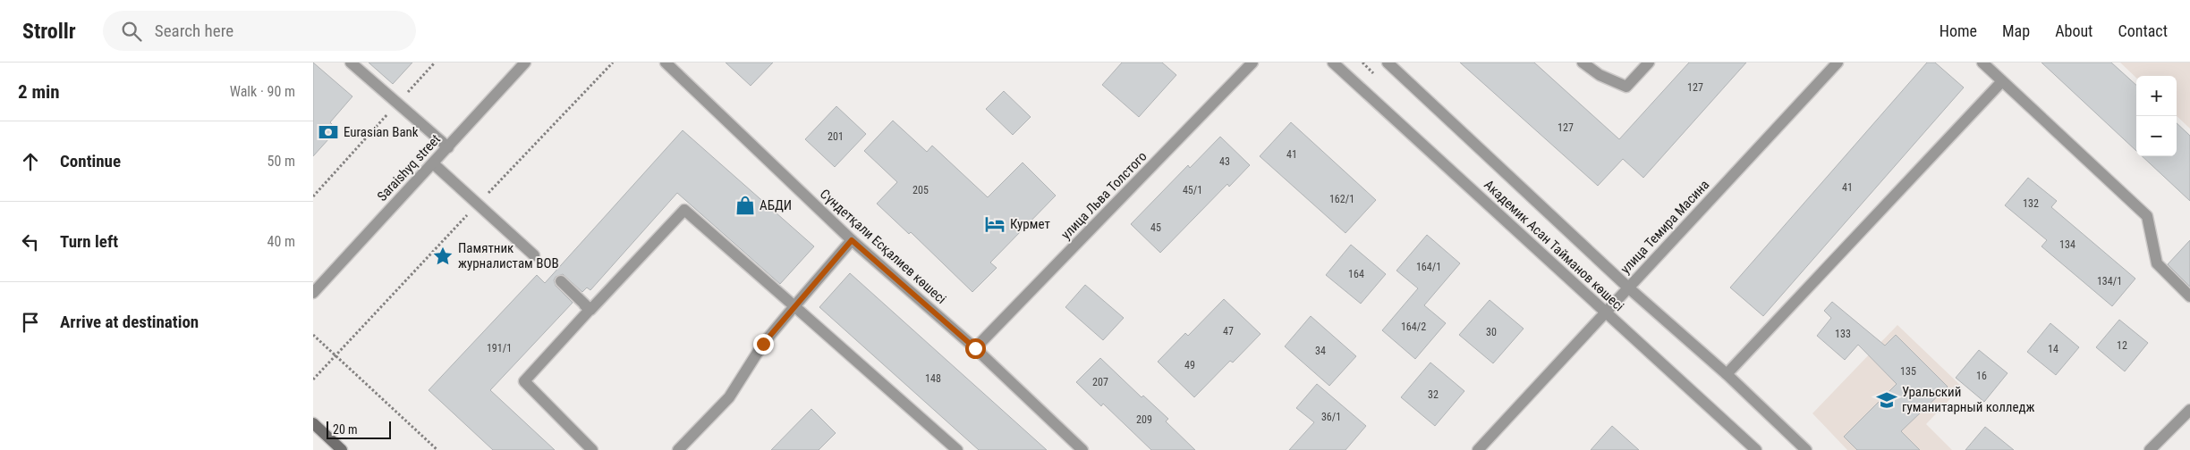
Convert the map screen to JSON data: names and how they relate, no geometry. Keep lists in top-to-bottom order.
{
  "streets": {
    "street": [
      "Saraishyq street",
      "улица Льва Толстого",
      "улица Темира Масина",
      "Академик Асан Тайманов көшесі",
      "Сүндетқали Есқалиев көшесі"
    ]
  },
  "crossings": [
    ["улица Льва Толстого", "Сүндетқали Есқалиев көшесі"],
    ["улица Темира Масина", "Академик Асан Тайманов көшесі"]
  ],
  "places": {
    "bank": ["Eurasian Bank"],
    "shop": ["АБДИ"],
    "hotel": ["Курмет"],
    "place": ["Памятник журналистам ВОВ"],
    "school or university": ["Уральский гуманитарный колледж"]
  },
  "house_numbers": [
    "127",
    "127",
    "201",
    "41",
    "43",
    "41",
    "205",
    "45/1",
    "162/1",
    "132",
    "45",
    "134",
    "164/1",
    "164",
    "134/1",
    "164/2",
    "47",
    "30",
    "133",
    "12",
    "191/1",
    "14",
    "34",
    "49",
    "135",
    "16",
    "148",
    "207",
    "32",
    "36/1",
    "209"
  ],
  "scale_bar": "20 m",
  "page": {
    "header": "Strollr",
    "search": "Search here",
    "nav": [
      "Home",
      "Map",
      "About",
      "Contact"
    ],
    "heading": ["2 min", "Walk · 90 m"],
    "map_buttons": ["+", "−"],
    "list": [
      ["Continue", "50 m"],
      ["Turn left", "40 m"],
      "Arrive at destination"
    ],
    "scale": "20 m"
  }
}
